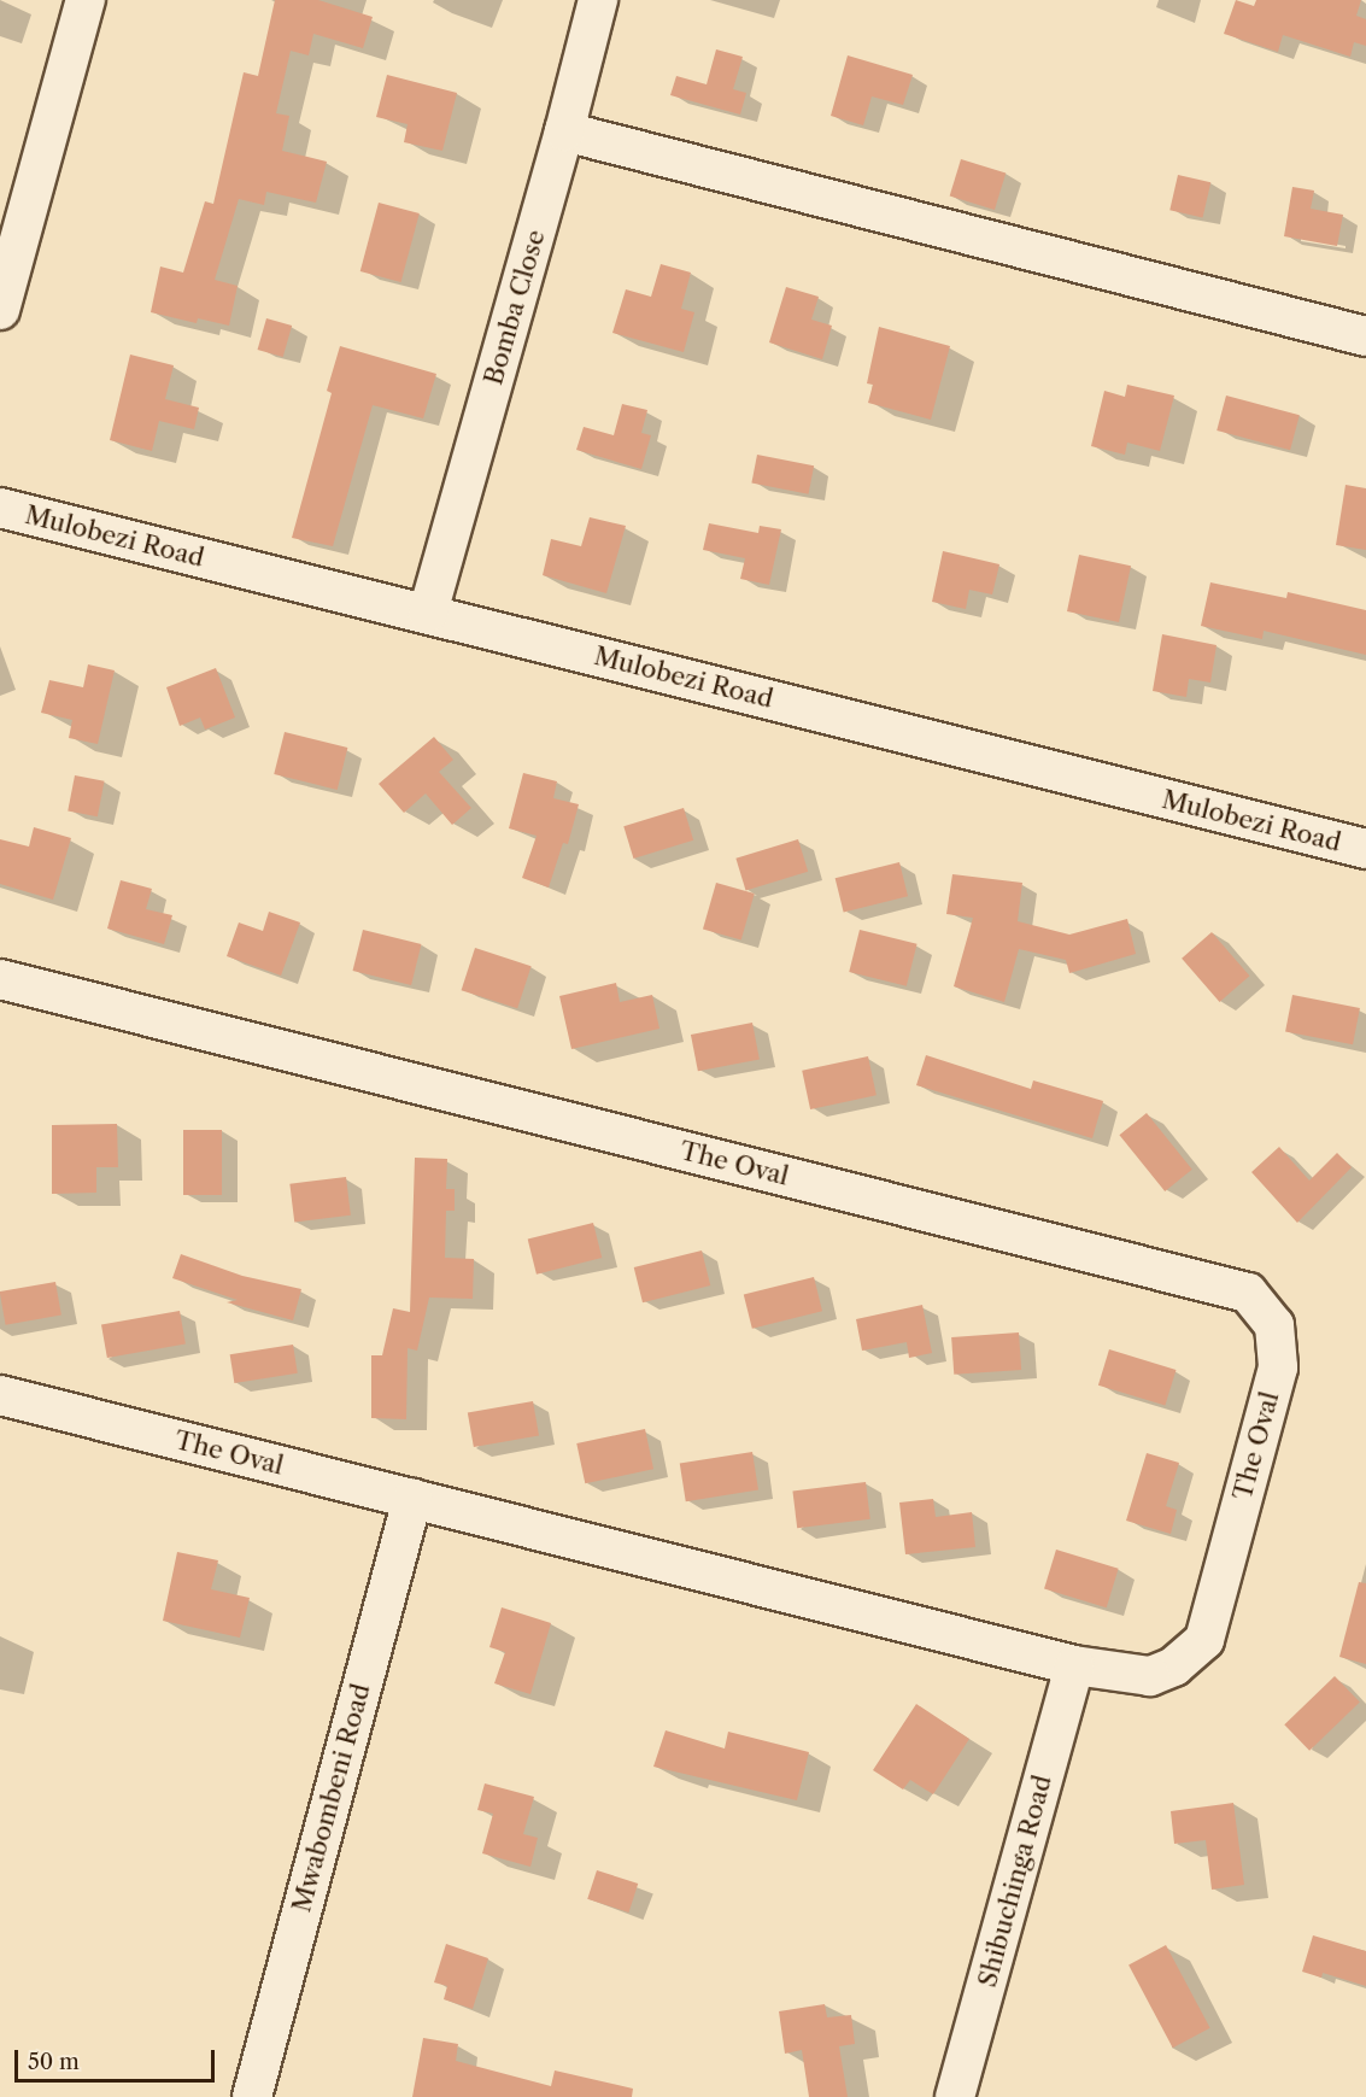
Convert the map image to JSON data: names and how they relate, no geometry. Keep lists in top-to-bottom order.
{
  "streets": {
    "street": [
      "Bomba Close",
      "Mulobezi Road",
      "The Oval",
      "Mwabombeni Road",
      "Shibuchinga Road"
    ]
  },
  "crossings": [
    ["Bomba Close", "Mulobezi Road"],
    ["The Oval", "Mwabombeni Road"],
    ["The Oval", "Shibuchinga Road"]
  ],
  "scale_bar": "50 m"
}
